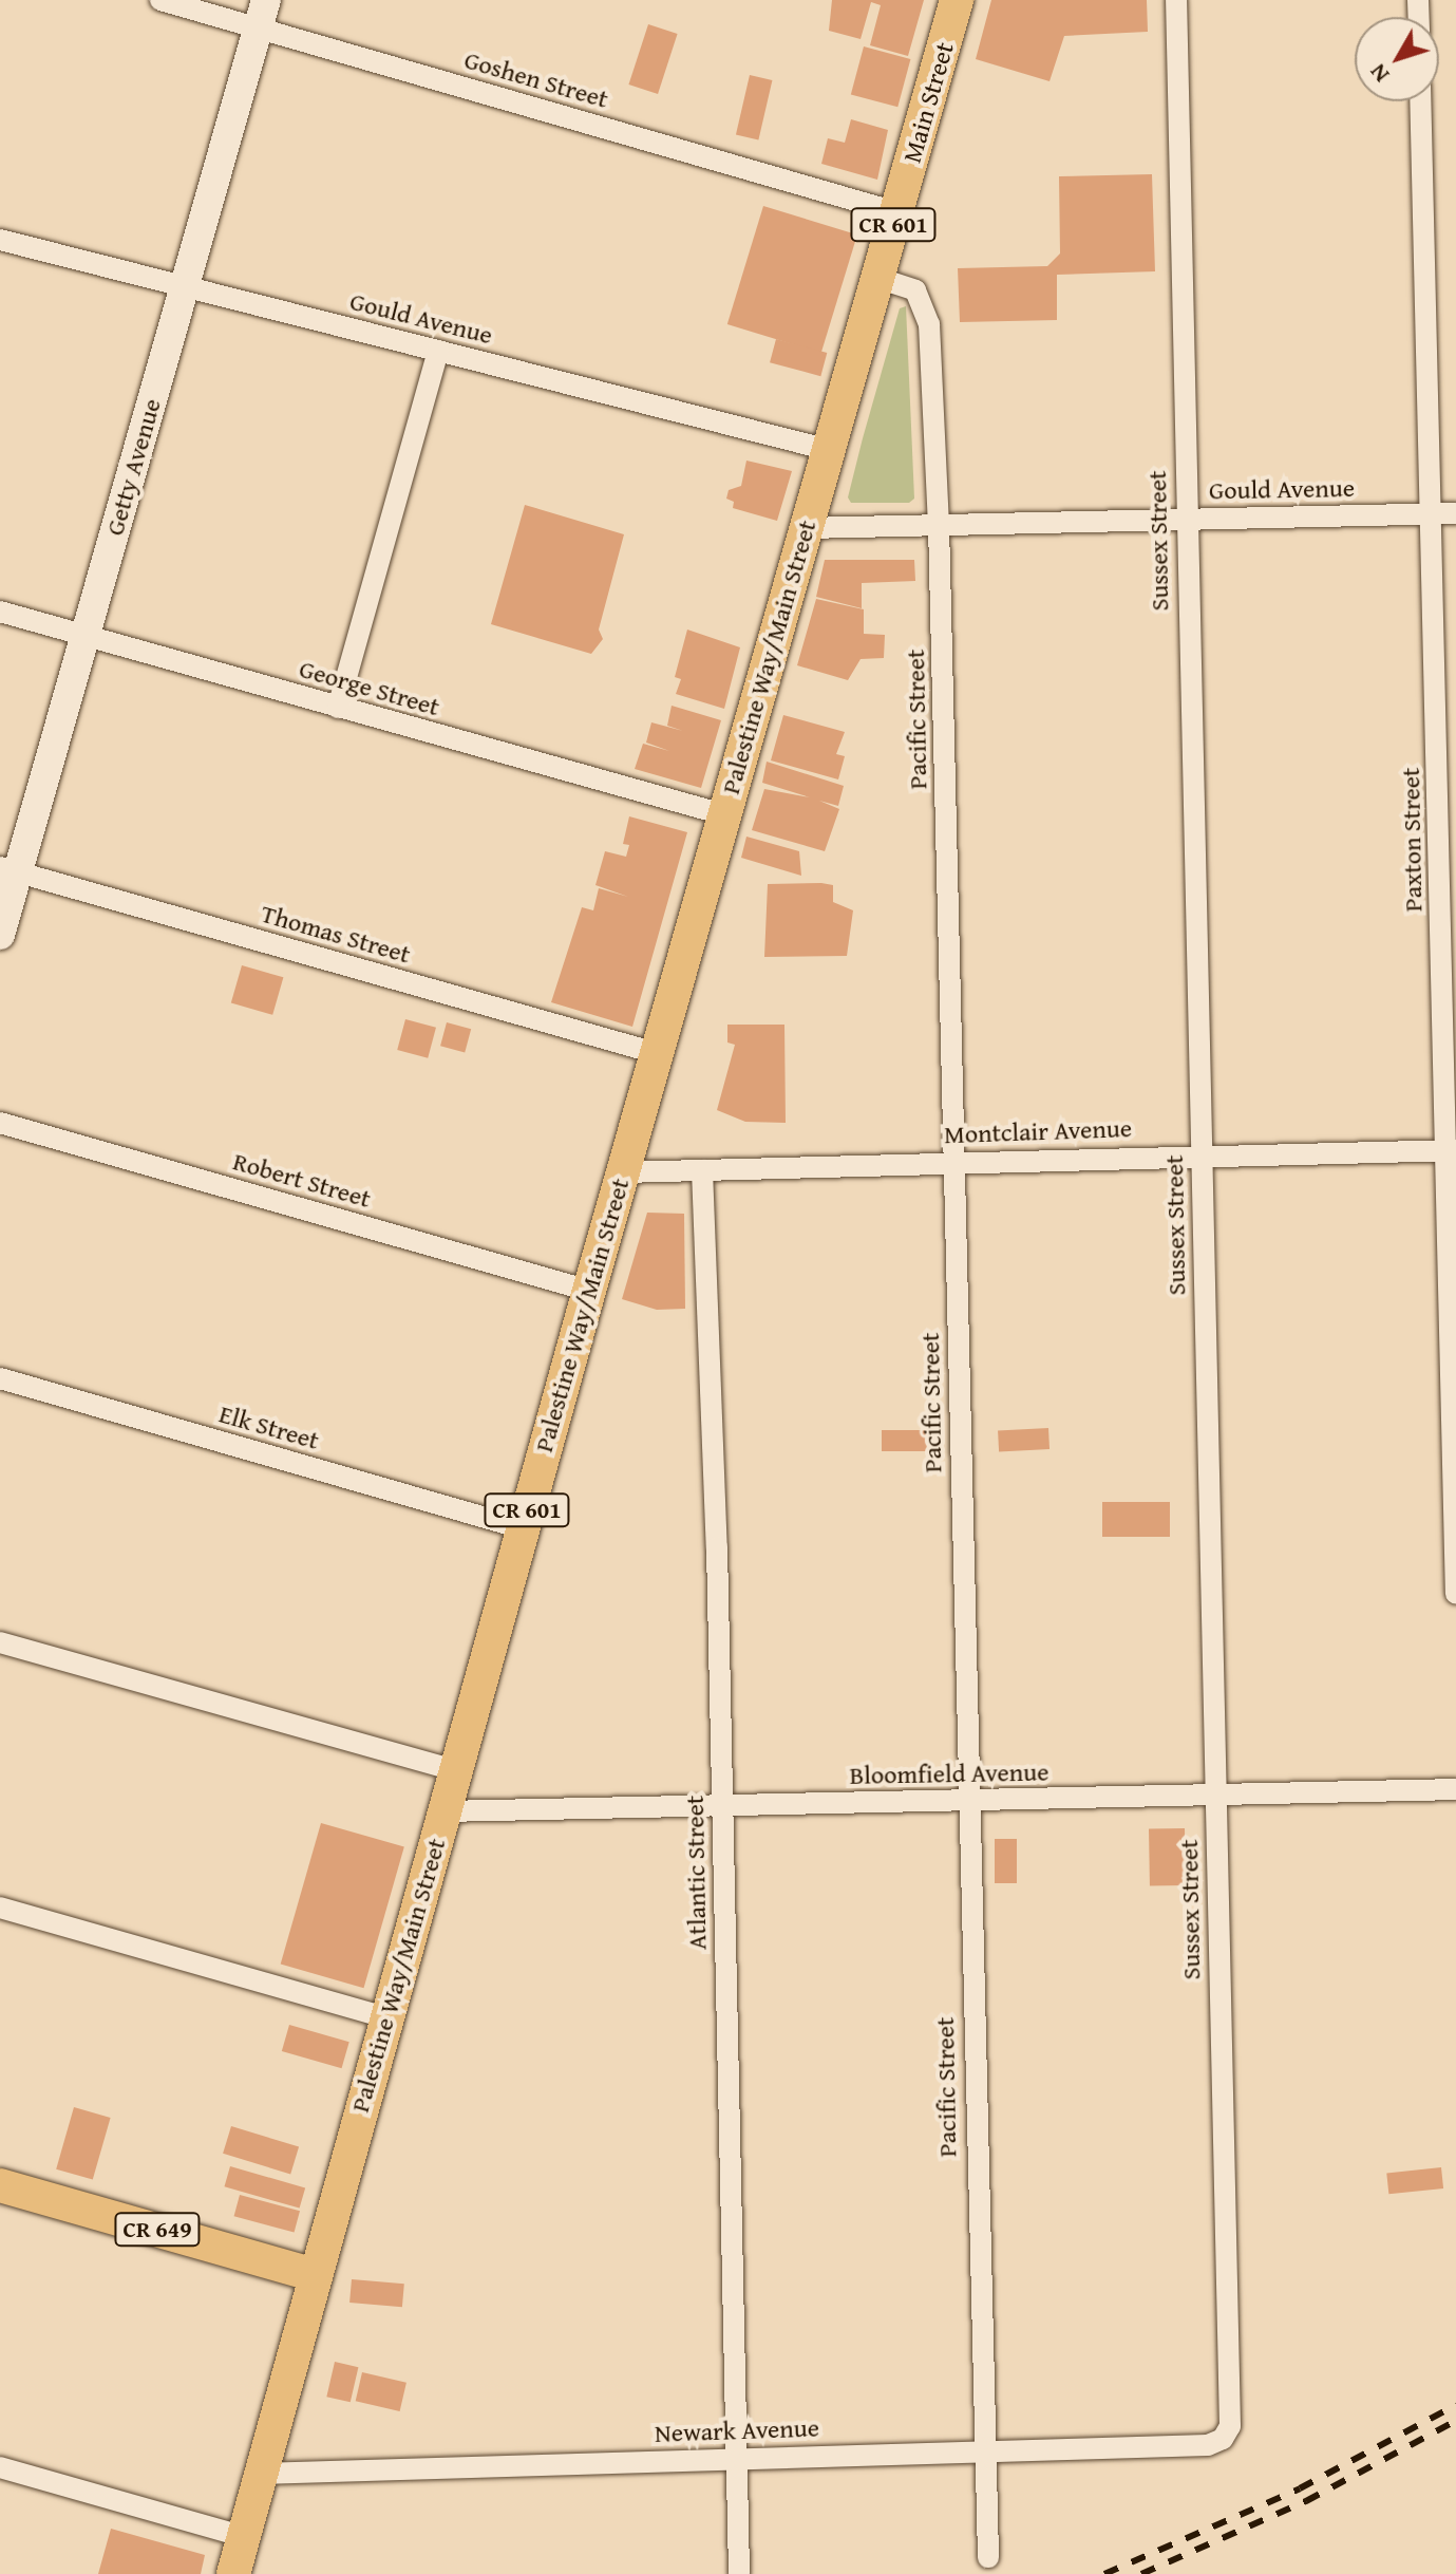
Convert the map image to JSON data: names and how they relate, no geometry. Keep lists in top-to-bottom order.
{
  "streets": {
    "main road": [
      "Main Street",
      "CR 601",
      "Palestine Way/Main Street",
      "CR 649"
    ],
    "street": [
      "Goshen Street",
      "Gould Avenue",
      "Getty Avenue",
      "Sussex Street",
      "George Street",
      "Pacific Street",
      "Paxton Street",
      "Thomas Street",
      "Montclair Avenue",
      "Robert Street",
      "Elk Street",
      "Bloomfield Avenue",
      "Atlantic Street",
      "Newark Avenue"
    ]
  },
  "crossings": [
    ["Goshen Street", "Main Street"],
    ["Goshen Street", "Getty Avenue"],
    ["Main Street", "Gould Avenue"],
    ["Main Street", "Palestine Way/Main Street"],
    ["Main Street", "Pacific Street"],
    ["Gould Avenue", "Getty Avenue"],
    ["Gould Avenue", "Sussex Street"],
    ["Gould Avenue", "Palestine Way/Main Street"],
    ["Gould Avenue", "Pacific Street"],
    ["Gould Avenue", "Paxton Street"],
    ["Getty Avenue", "George Street"],
    ["Getty Avenue", "Thomas Street"],
    ["Sussex Street", "Montclair Avenue"],
    ["Sussex Street", "Bloomfield Avenue"],
    ["Sussex Street", "Newark Avenue"],
    ["Palestine Way/Main Street", "George Street"],
    ["Palestine Way/Main Street", "Thomas Street"],
    ["Palestine Way/Main Street", "Montclair Avenue"],
    ["Palestine Way/Main Street", "Robert Street"],
    ["Palestine Way/Main Street", "Elk Street"],
    ["Palestine Way/Main Street", "Bloomfield Avenue"],
    ["Palestine Way/Main Street", "CR 649"],
    ["Palestine Way/Main Street", "Newark Avenue"],
    ["Pacific Street", "Montclair Avenue"],
    ["Pacific Street", "Bloomfield Avenue"],
    ["Pacific Street", "Newark Avenue"],
    ["Paxton Street", "Montclair Avenue"],
    ["Montclair Avenue", "Atlantic Street"],
    ["Bloomfield Avenue", "Atlantic Street"],
    ["Atlantic Street", "Newark Avenue"]
  ],
  "north": "bottom left"
}
